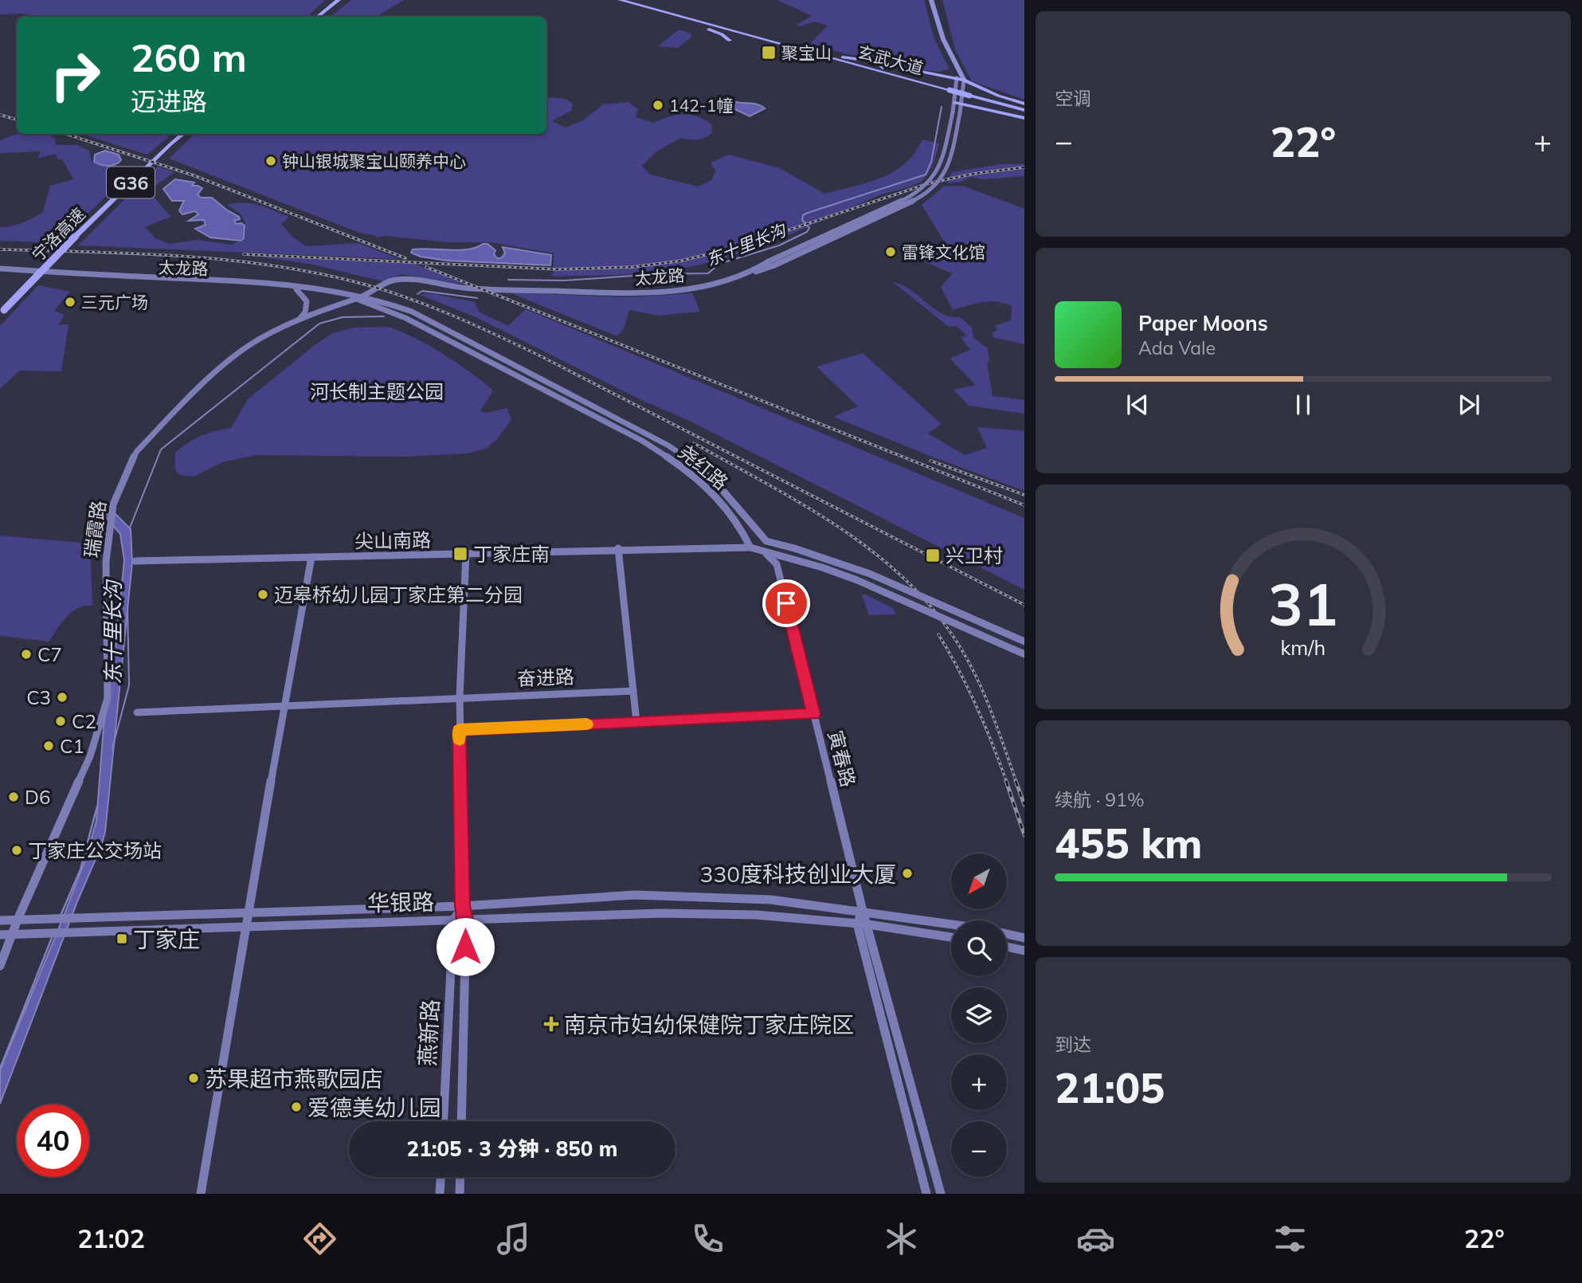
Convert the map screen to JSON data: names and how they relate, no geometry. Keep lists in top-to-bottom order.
{
  "streets": {
    "highway": ["玄武大道", "G36", "宁洛高速"],
    "street": [
      "太龙路",
      "尧红路",
      "瑞霞路",
      "尖山南路",
      "奋进路",
      "寅春路",
      "华银路",
      "燕新路"
    ]
  },
  "crossings": [
    ["太龙路", "尧红路"],
    ["太龙路", "瑞霞路"],
    ["尧红路", "瑞霞路"],
    ["尧红路", "尖山南路"],
    ["瑞霞路", "华银路"],
    ["尖山南路", "燕新路"],
    ["奋进路", "燕新路"],
    ["寅春路", "华银路"],
    ["华银路", "燕新路"]
  ],
  "water": ["东十里长沟"],
  "parks": ["河长制主题公园"],
  "places": {
    "transit": [
      "聚宝山",
      "丁家庄南",
      "兴卫村",
      "丁家庄"
    ],
    "other": [
      "142-1幢",
      "钟山银城聚宝山颐养中心",
      "雷锋文化馆",
      "三元广场",
      "迈皋桥幼儿园丁家庄第二分园",
      "C7",
      "C3",
      "C2",
      "C1",
      "D6",
      "丁家庄公交场站",
      "330度科技创业大厦",
      "苏果超市燕歌园店",
      "爱德美幼儿园"
    ],
    "health": ["南京市妇幼保健院丁家庄院区"]
  },
  "north": "bottom left",
  "page": {
    "tile": [
      "空调",
      ["续航 · 91%", "455 km"],
      ["到达", "21:05"]
    ],
    "turn": ["260 m", "迈进路"],
    "heat": ["−", "22°", "+"],
    "song": ["Paper Moons", "Ada Vale"],
    "map_buttons": ["+", "−"],
    "limit": "40",
    "trip": "21:05 · 3 分钟 · 850 m",
    "tabs": ["21:02", "22°"],
    "gauge": ["31", "km/h"]
  }
}
